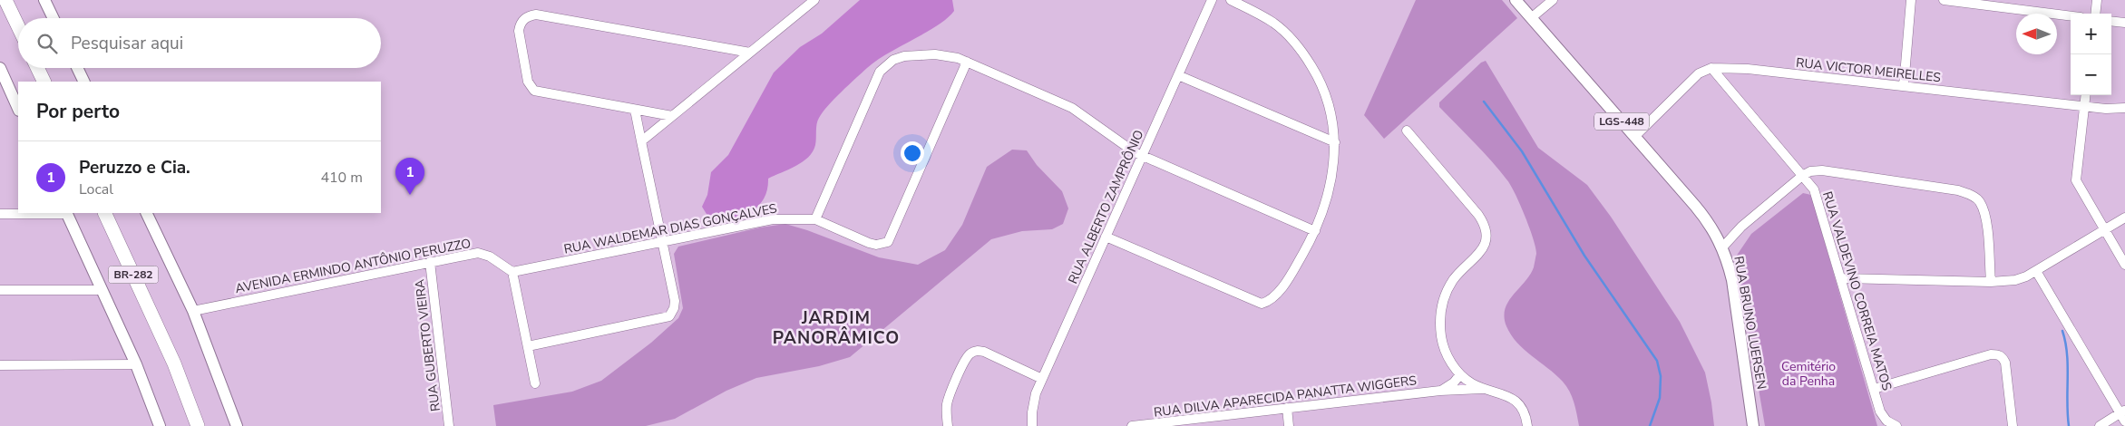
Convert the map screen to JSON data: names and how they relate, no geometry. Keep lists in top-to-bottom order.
{
  "streets": {
    "highway": ["BR-282"],
    "main road": ["LGS-448", "RUA BRUNO LUERSEN"],
    "street": [
      "RUA VICTOR MEIRELLES",
      "RUA ALBERTO ZAMPRÔNIO",
      "RUA WALDEMAR DIAS GONÇALVES",
      "AVENIDA ERMINDO ANTÔNIO PERUZZO",
      "RUA VALDEVINO CORREIA MATOS",
      "RUA GUBERTO VIEIRA",
      "RUA DILVA APARECIDA PANATTA WIGGERS"
    ]
  },
  "crossings": [
    ["RUA VICTOR MEIRELLES", "RUA VALDEVINO CORREIA MATOS"],
    ["RUA WALDEMAR DIAS GONÇALVES", "AVENIDA ERMINDO ANTÔNIO PERUZZO"],
    ["AVENIDA ERMINDO ANTÔNIO PERUZZO", "RUA GUBERTO VIEIRA"]
  ],
  "districts": ["JARDIM PANORÂMICO"],
  "parks": ["Cemitério da Penha"],
  "north": "left",
  "page": {
    "map_buttons": ["+", "−"],
    "search": "Pesquisar aqui",
    "heading": "Por perto",
    "list": [
      {
        "mark": "1",
        "name": "Peruzzo e Cia.",
        "note": "Local",
        "value": "410 m"
      }
    ],
    "pins": "1"
  }
}
